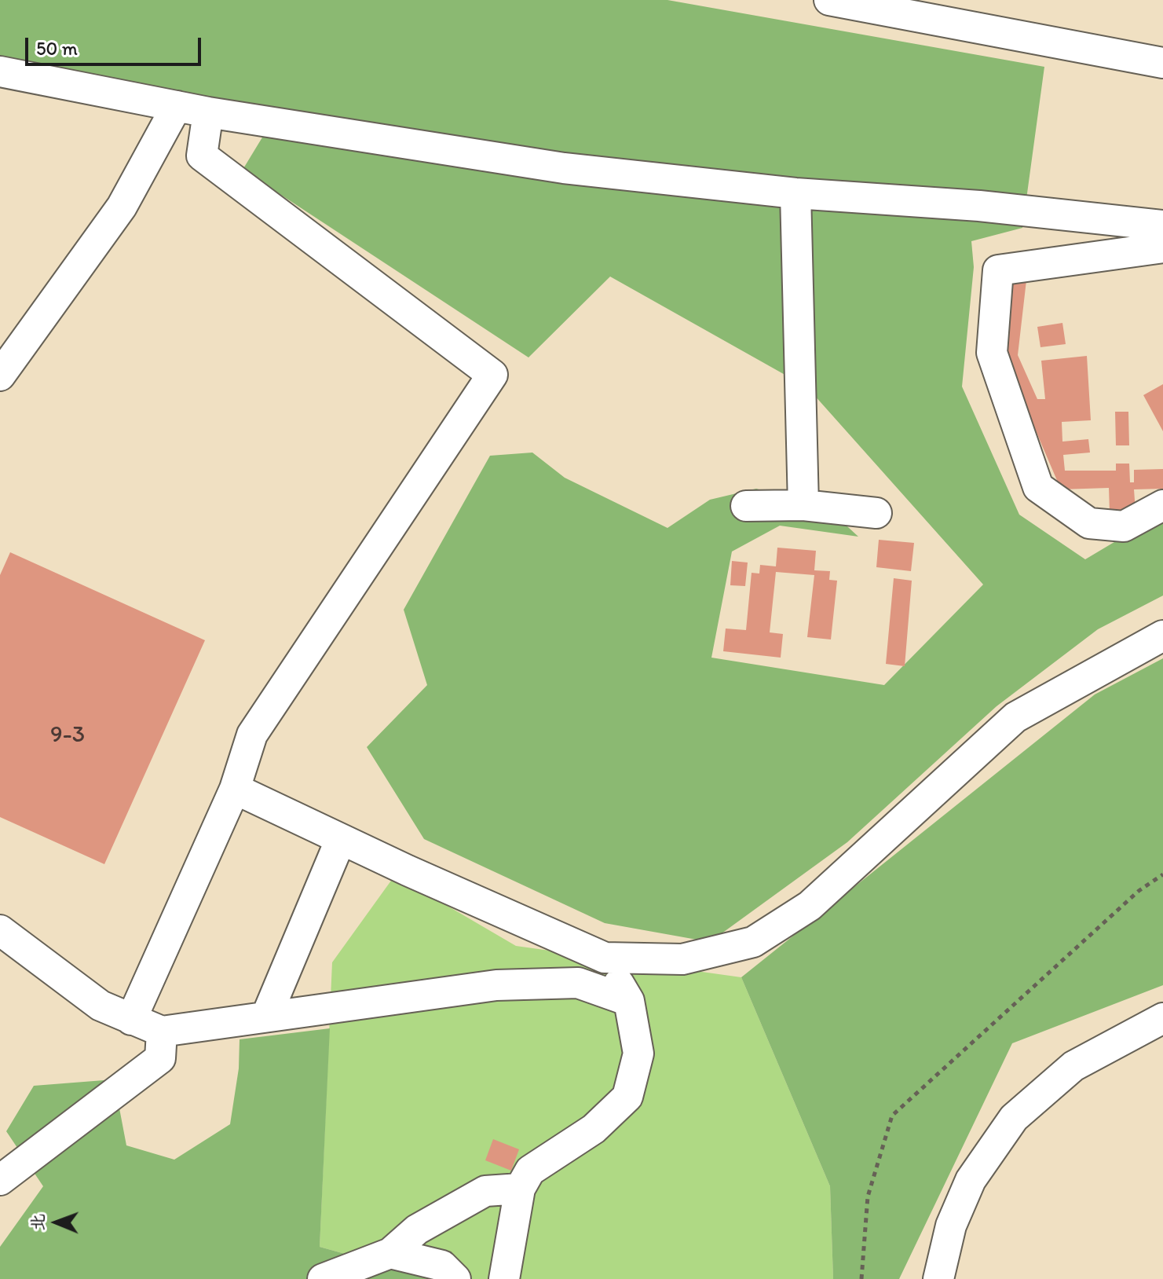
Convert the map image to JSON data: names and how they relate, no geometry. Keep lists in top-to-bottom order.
{
  "house_numbers": ["9-3"],
  "scale_bar": "50 m",
  "north": "left"
}
